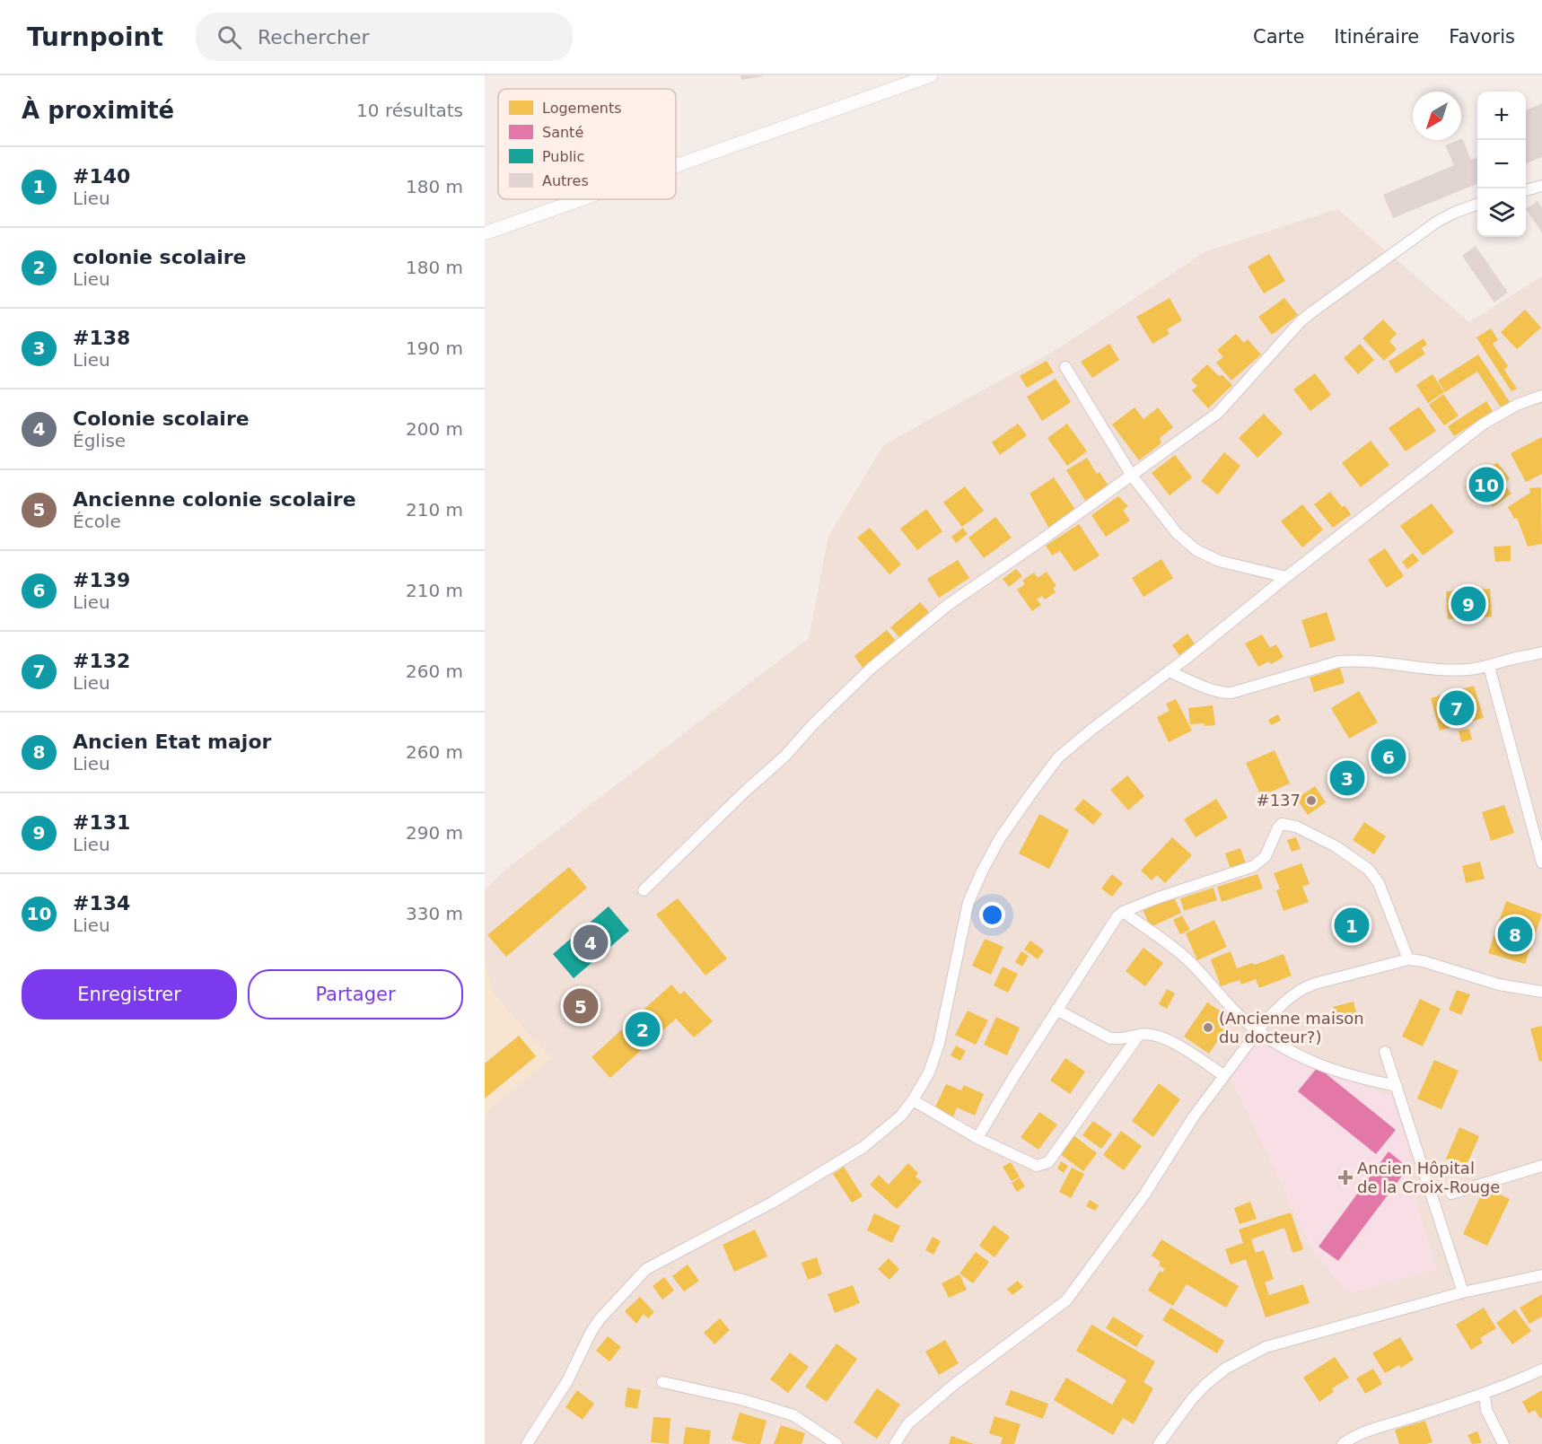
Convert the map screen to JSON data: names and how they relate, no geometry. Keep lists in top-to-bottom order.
{
  "places": {
    "other": ["#137", "(Ancienne maison du docteur?)"],
    "health": ["Ancien Hôpital de la Croix-Rouge"]
  },
  "legend": [
    "Logements",
    "Santé",
    "Public",
    "Autres"
  ],
  "north": "bottom left",
  "page": {
    "header": "Turnpoint",
    "search": "Rechercher",
    "nav": ["Carte", "Itinéraire", "Favoris"],
    "heading": ["À proximité", "10 résultats"],
    "map_buttons": ["+", "−"],
    "list": [
      {
        "mark": "1",
        "name": "#140",
        "note": "Lieu",
        "value": "180 m"
      },
      {
        "mark": "2",
        "name": "colonie scolaire",
        "note": "Lieu",
        "value": "180 m"
      },
      {
        "mark": "3",
        "name": "#138",
        "note": "Lieu",
        "value": "190 m"
      },
      {
        "mark": "4",
        "name": "Colonie scolaire",
        "note": "Église",
        "value": "200 m"
      },
      {
        "mark": "5",
        "name": "Ancienne colonie scolaire",
        "note": "École",
        "value": "210 m"
      },
      {
        "mark": "6",
        "name": "#139",
        "note": "Lieu",
        "value": "210 m"
      },
      {
        "mark": "7",
        "name": "#132",
        "note": "Lieu",
        "value": "260 m"
      },
      {
        "mark": "8",
        "name": "Ancien Etat major",
        "note": "Lieu",
        "value": "260 m"
      },
      {
        "mark": "9",
        "name": "#131",
        "note": "Lieu",
        "value": "290 m"
      },
      {
        "mark": "10",
        "name": "#134",
        "note": "Lieu",
        "value": "330 m"
      }
    ],
    "pins": [
      "10",
      "9",
      "7",
      "6",
      "3",
      "1",
      "8",
      "4",
      "5",
      "2"
    ],
    "buttons": ["Enregistrer", "Partager"]
  }
}
